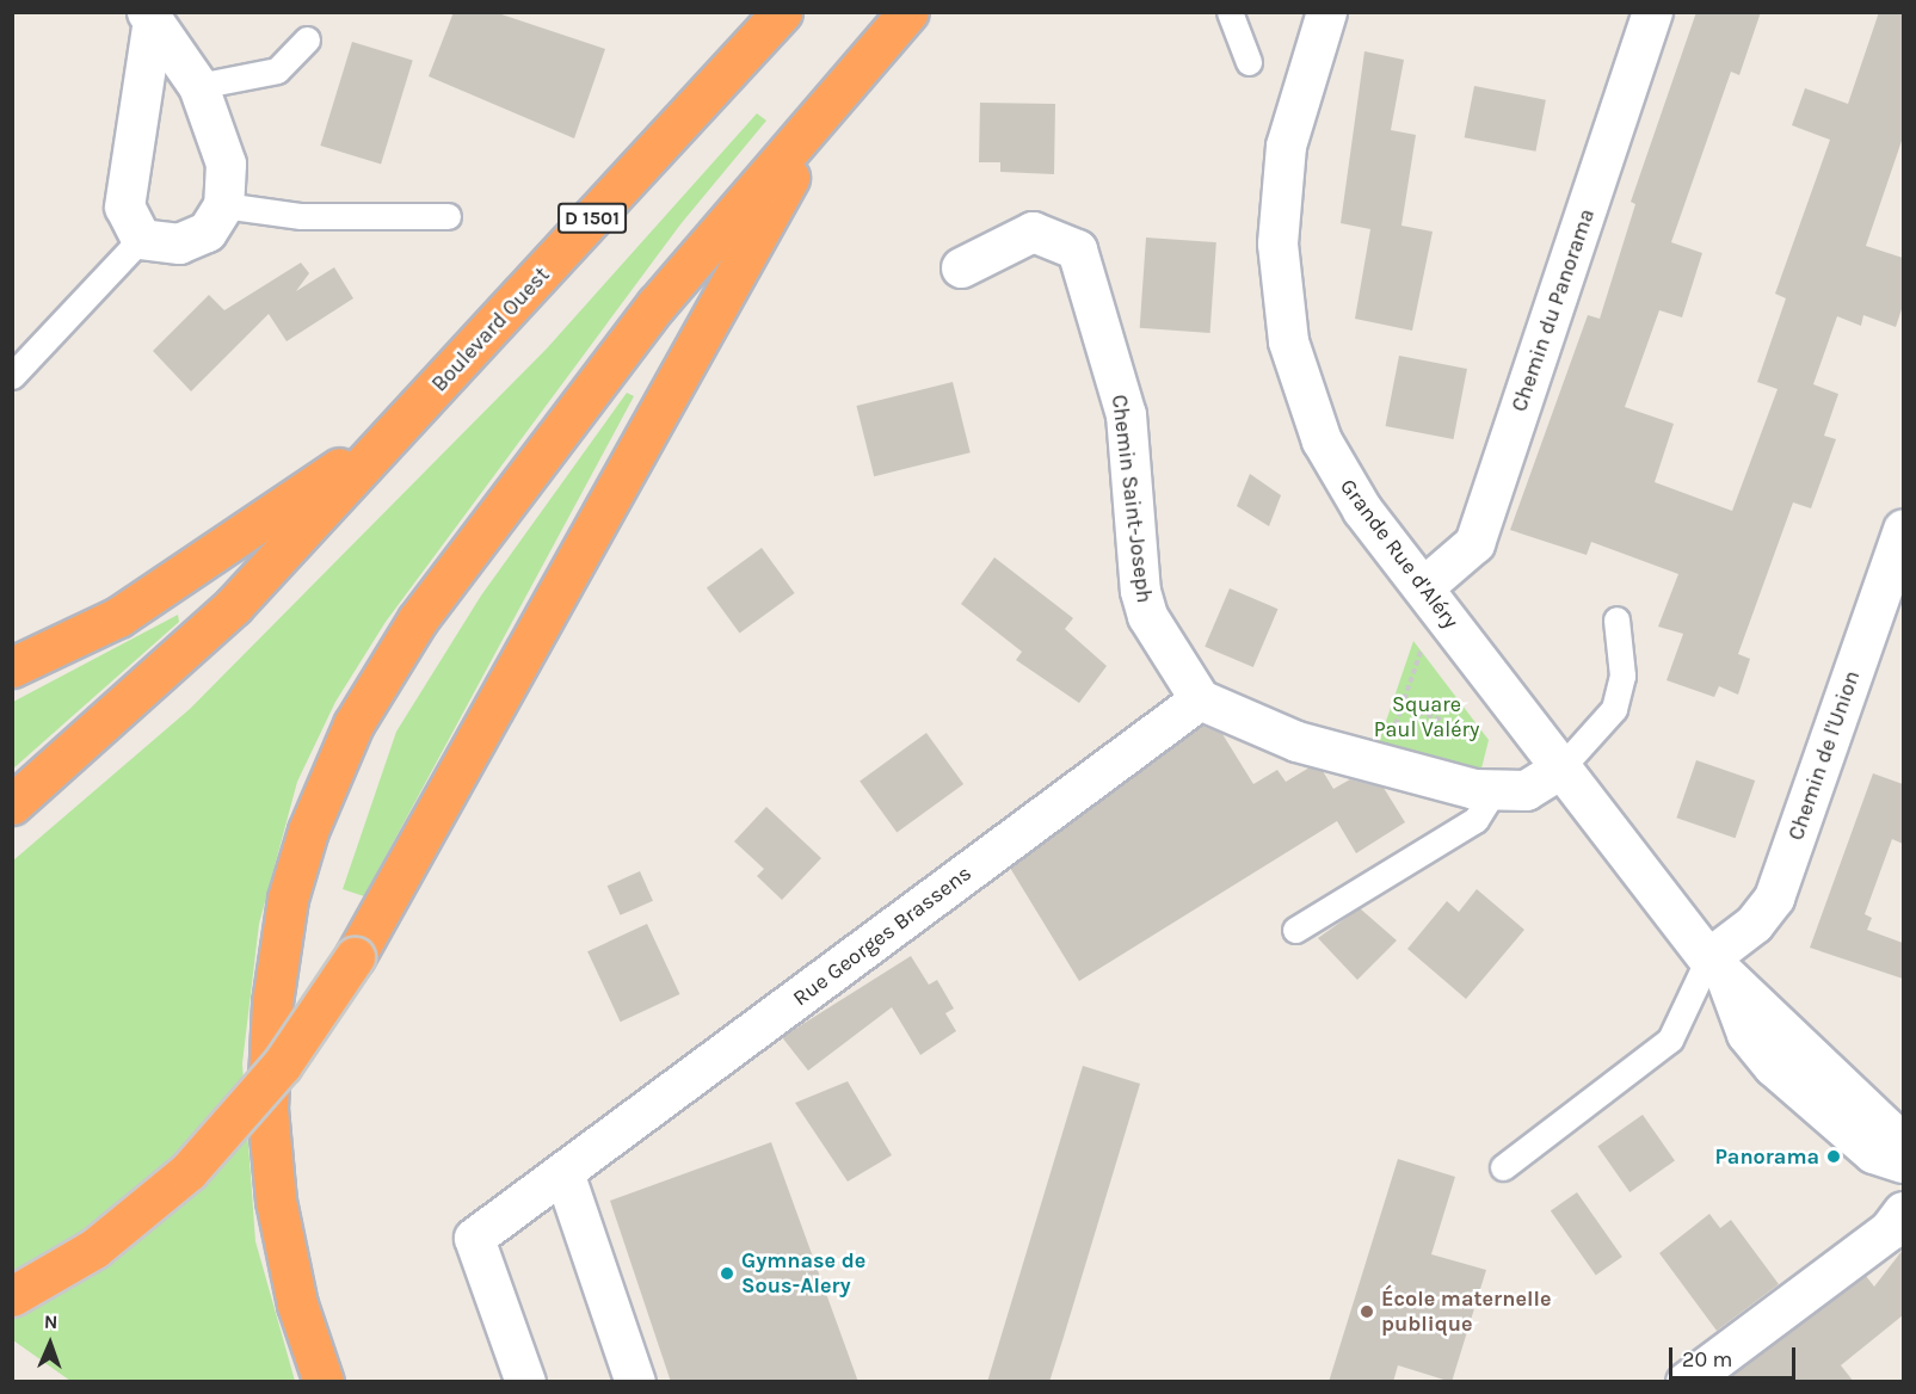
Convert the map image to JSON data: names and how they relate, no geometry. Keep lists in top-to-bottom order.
{
  "streets": {
    "highway": ["D 1501", "Boulevard Ouest"],
    "street": [
      "Chemin du Panorama",
      "Chemin Saint-Joseph",
      "Grande Rue d'Aléry",
      "Chemin de l'Union",
      "Rue Georges Brassens"
    ]
  },
  "crossings": [
    ["Chemin du Panorama", "Grande Rue d'Aléry"],
    ["Chemin Saint-Joseph", "Rue Georges Brassens"],
    ["Grande Rue d'Aléry", "Chemin de l'Union"]
  ],
  "parks": ["Square Paul Valéry"],
  "places": ["Panorama", "Gymnase de Sous-Alery", "École maternelle publique"],
  "scale_bar": "20 m",
  "north": "top"
}
